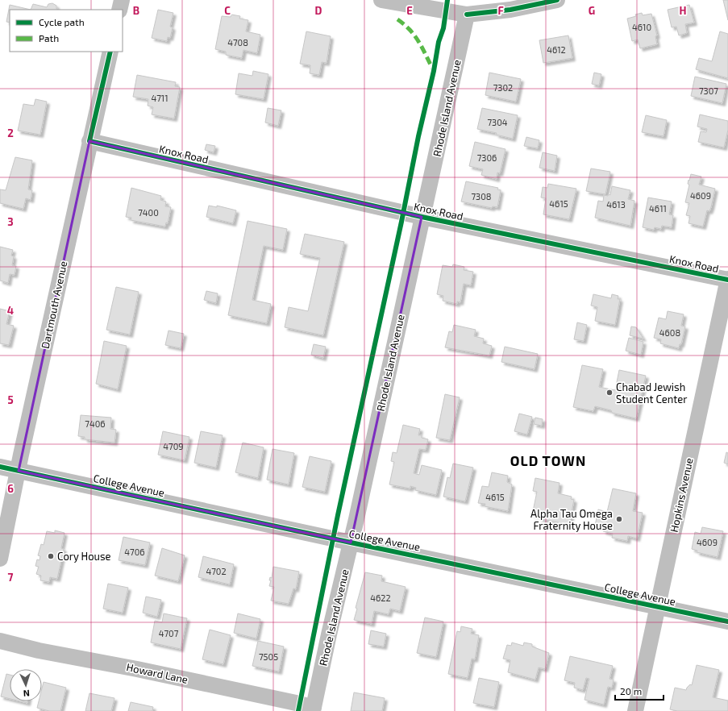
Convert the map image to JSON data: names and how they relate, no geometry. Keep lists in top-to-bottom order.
{
  "streets": {
    "street": [
      "Rhode Island Avenue",
      "Knox Road",
      "Dartmouth Avenue",
      "College Avenue",
      "Hopkins Avenue",
      "Howard Lane"
    ]
  },
  "crossings": [
    ["Rhode Island Avenue", "Knox Road"],
    ["Rhode Island Avenue", "College Avenue"],
    ["Rhode Island Avenue", "Howard Lane"],
    ["Knox Road", "Dartmouth Avenue"],
    ["Knox Road", "Hopkins Avenue"],
    ["Dartmouth Avenue", "College Avenue"],
    ["College Avenue", "Hopkins Avenue"]
  ],
  "districts": ["OLD TOWN"],
  "places": ["Chabad Jewish Student Center", "Alpha Tau Omega Fraternity House", "Cory House"],
  "house_numbers": [
    "4610",
    "4708",
    "4612",
    "7302",
    "7307",
    "4711",
    "7304",
    "7306",
    "4609",
    "7308",
    "4615",
    "4613",
    "4611",
    "7400",
    "4608",
    "7406",
    "4709",
    "4615",
    "4609",
    "4706",
    "4702",
    "4622",
    "4707",
    "7505"
  ],
  "legend": ["Cycle path", "Path"],
  "scale_bar": "20 m",
  "north": "bottom",
  "grid": {
    "columns": [
      "B",
      "C",
      "D",
      "E",
      "F",
      "G",
      "H"
    ],
    "rows": [
      "2",
      "3",
      "4",
      "5",
      "6",
      "7"
    ]
  }
}
